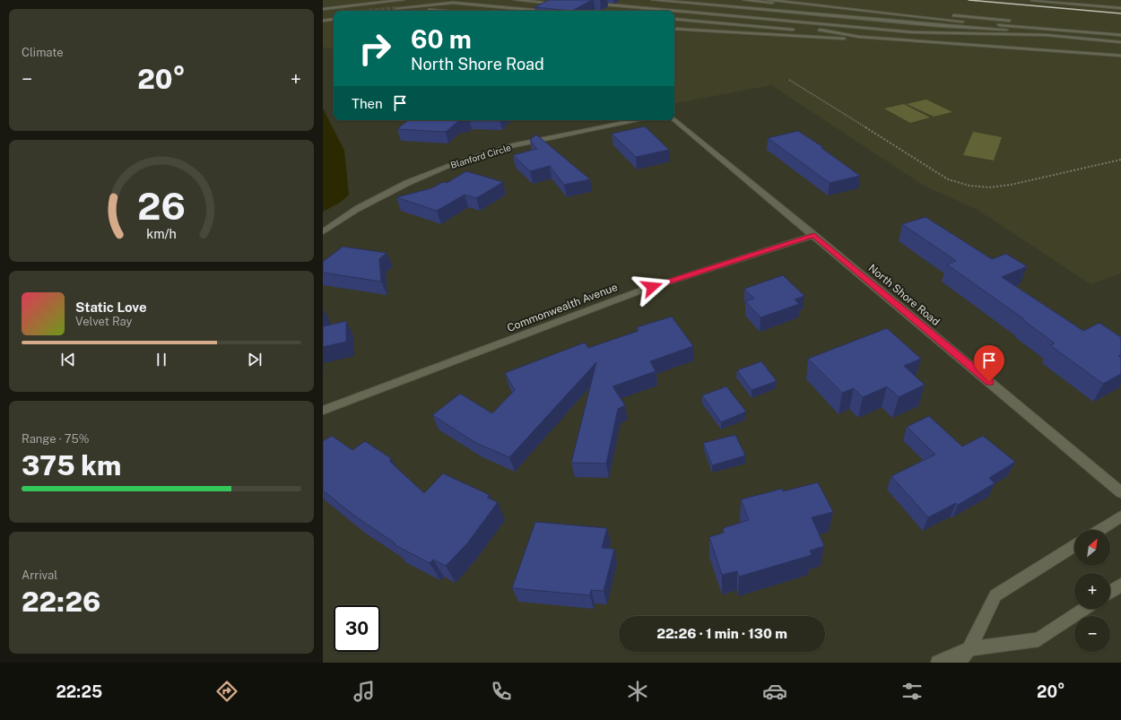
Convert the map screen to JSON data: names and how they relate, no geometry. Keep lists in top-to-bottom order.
{
  "streets": {
    "street": ["Blanford Circle", "North Shore Road", "Commonwealth Avenue"]
  },
  "crossings": [
    ["North Shore Road", "Commonwealth Avenue"]
  ],
  "north": "top right",
  "page": {
    "tile": [
      "Climate",
      ["Range · 75%", "375 km"],
      ["Arrival", "22:26"]
    ],
    "turn": ["60 m", "North Shore Road"],
    "heat": ["−", "20°", "+"],
    "then": "Then",
    "song": ["Static Love", "Velvet Ray"],
    "map_buttons": ["+", "−"],
    "limit": "30",
    "trip": "22:26 · 1 min · 130 m",
    "tabs": ["22:25", "20°"],
    "gauge": ["26", "km/h"]
  }
}
